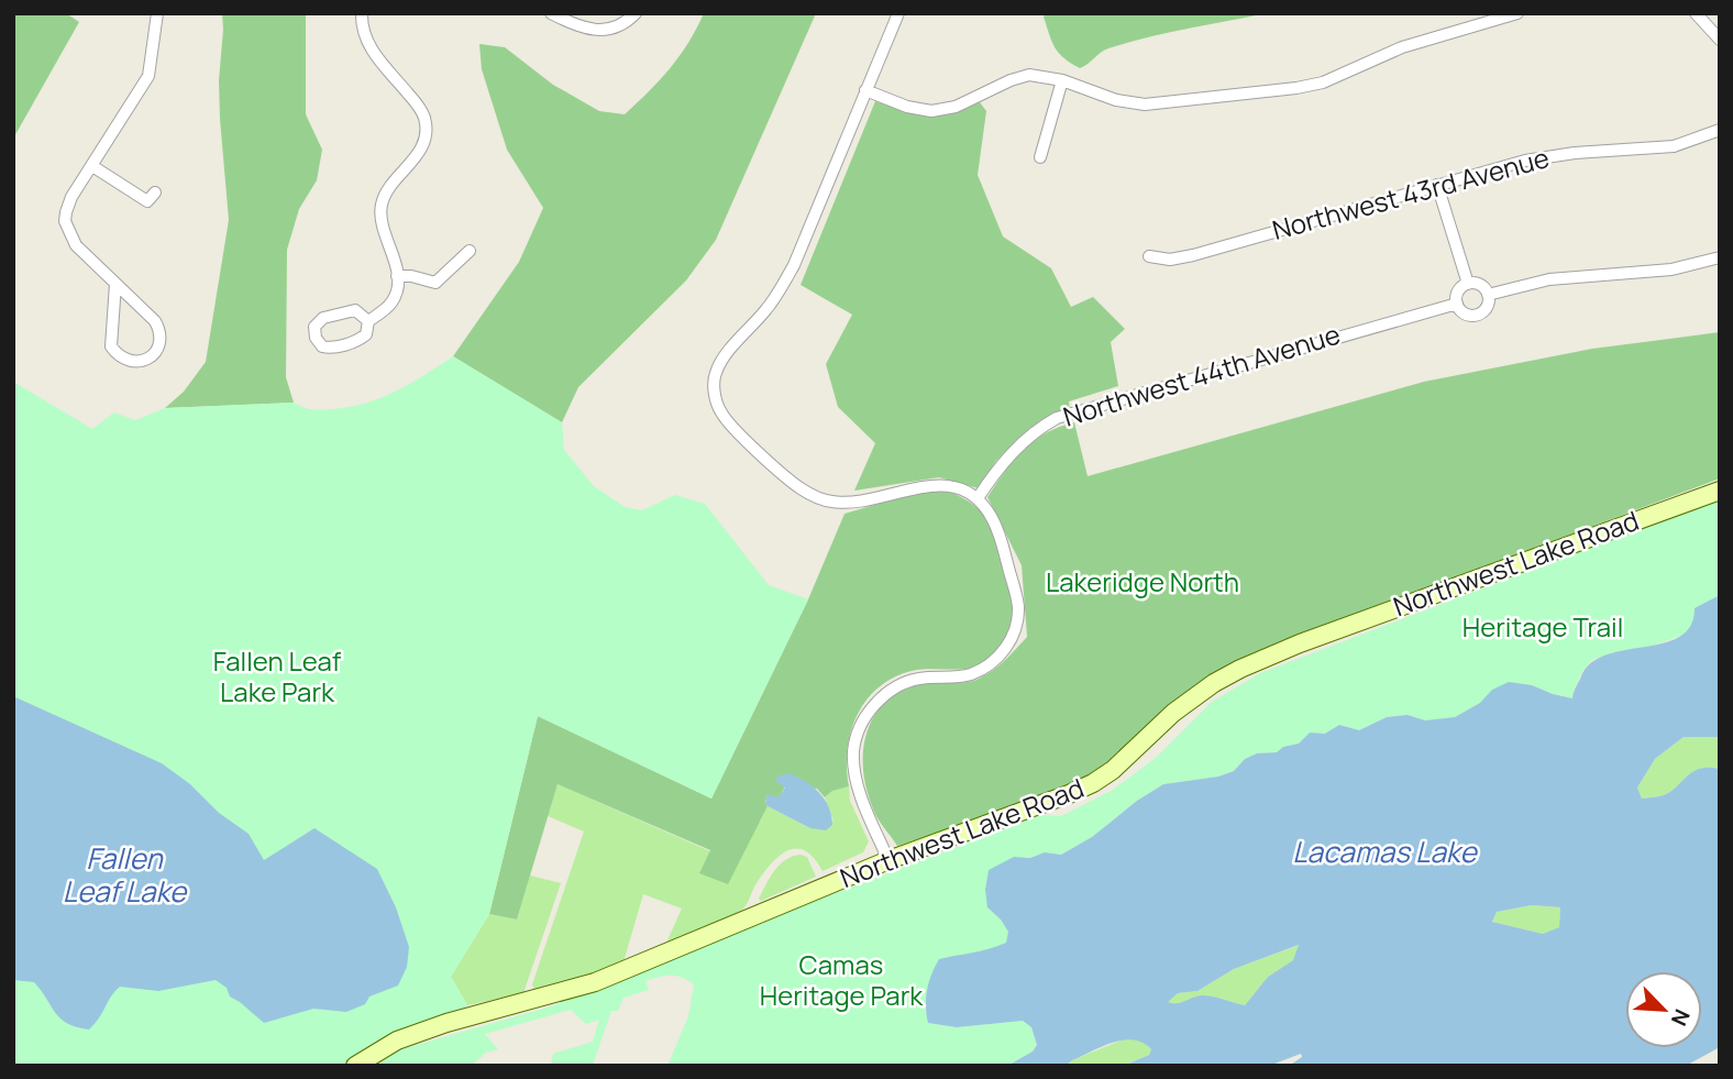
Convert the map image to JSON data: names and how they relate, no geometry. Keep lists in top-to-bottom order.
{
  "streets": {
    "main road": ["Northwest Lake Road"],
    "street": ["Northwest 43rd Avenue", "Northwest 44th Avenue"]
  },
  "water": ["Lacamas Lake", "Fallen Leaf Lake"],
  "parks": [
    "Lakeridge North",
    "Heritage Trail",
    "Fallen Leaf Lake Park",
    "Camas Heritage Park"
  ],
  "north": "bottom right"
}
